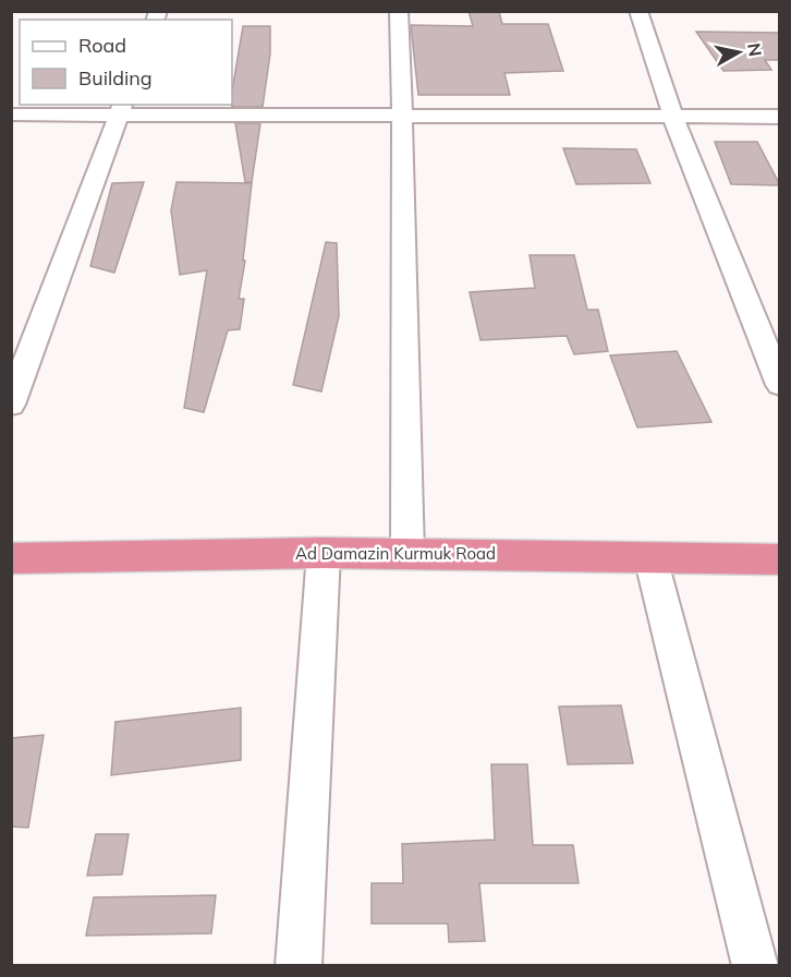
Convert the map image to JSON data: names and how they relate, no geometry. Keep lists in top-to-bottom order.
{
  "streets": {
    "highway": ["Ad Damazin Kurmuk Road"]
  },
  "legend": ["Road", "Building"],
  "north": "right"
}
